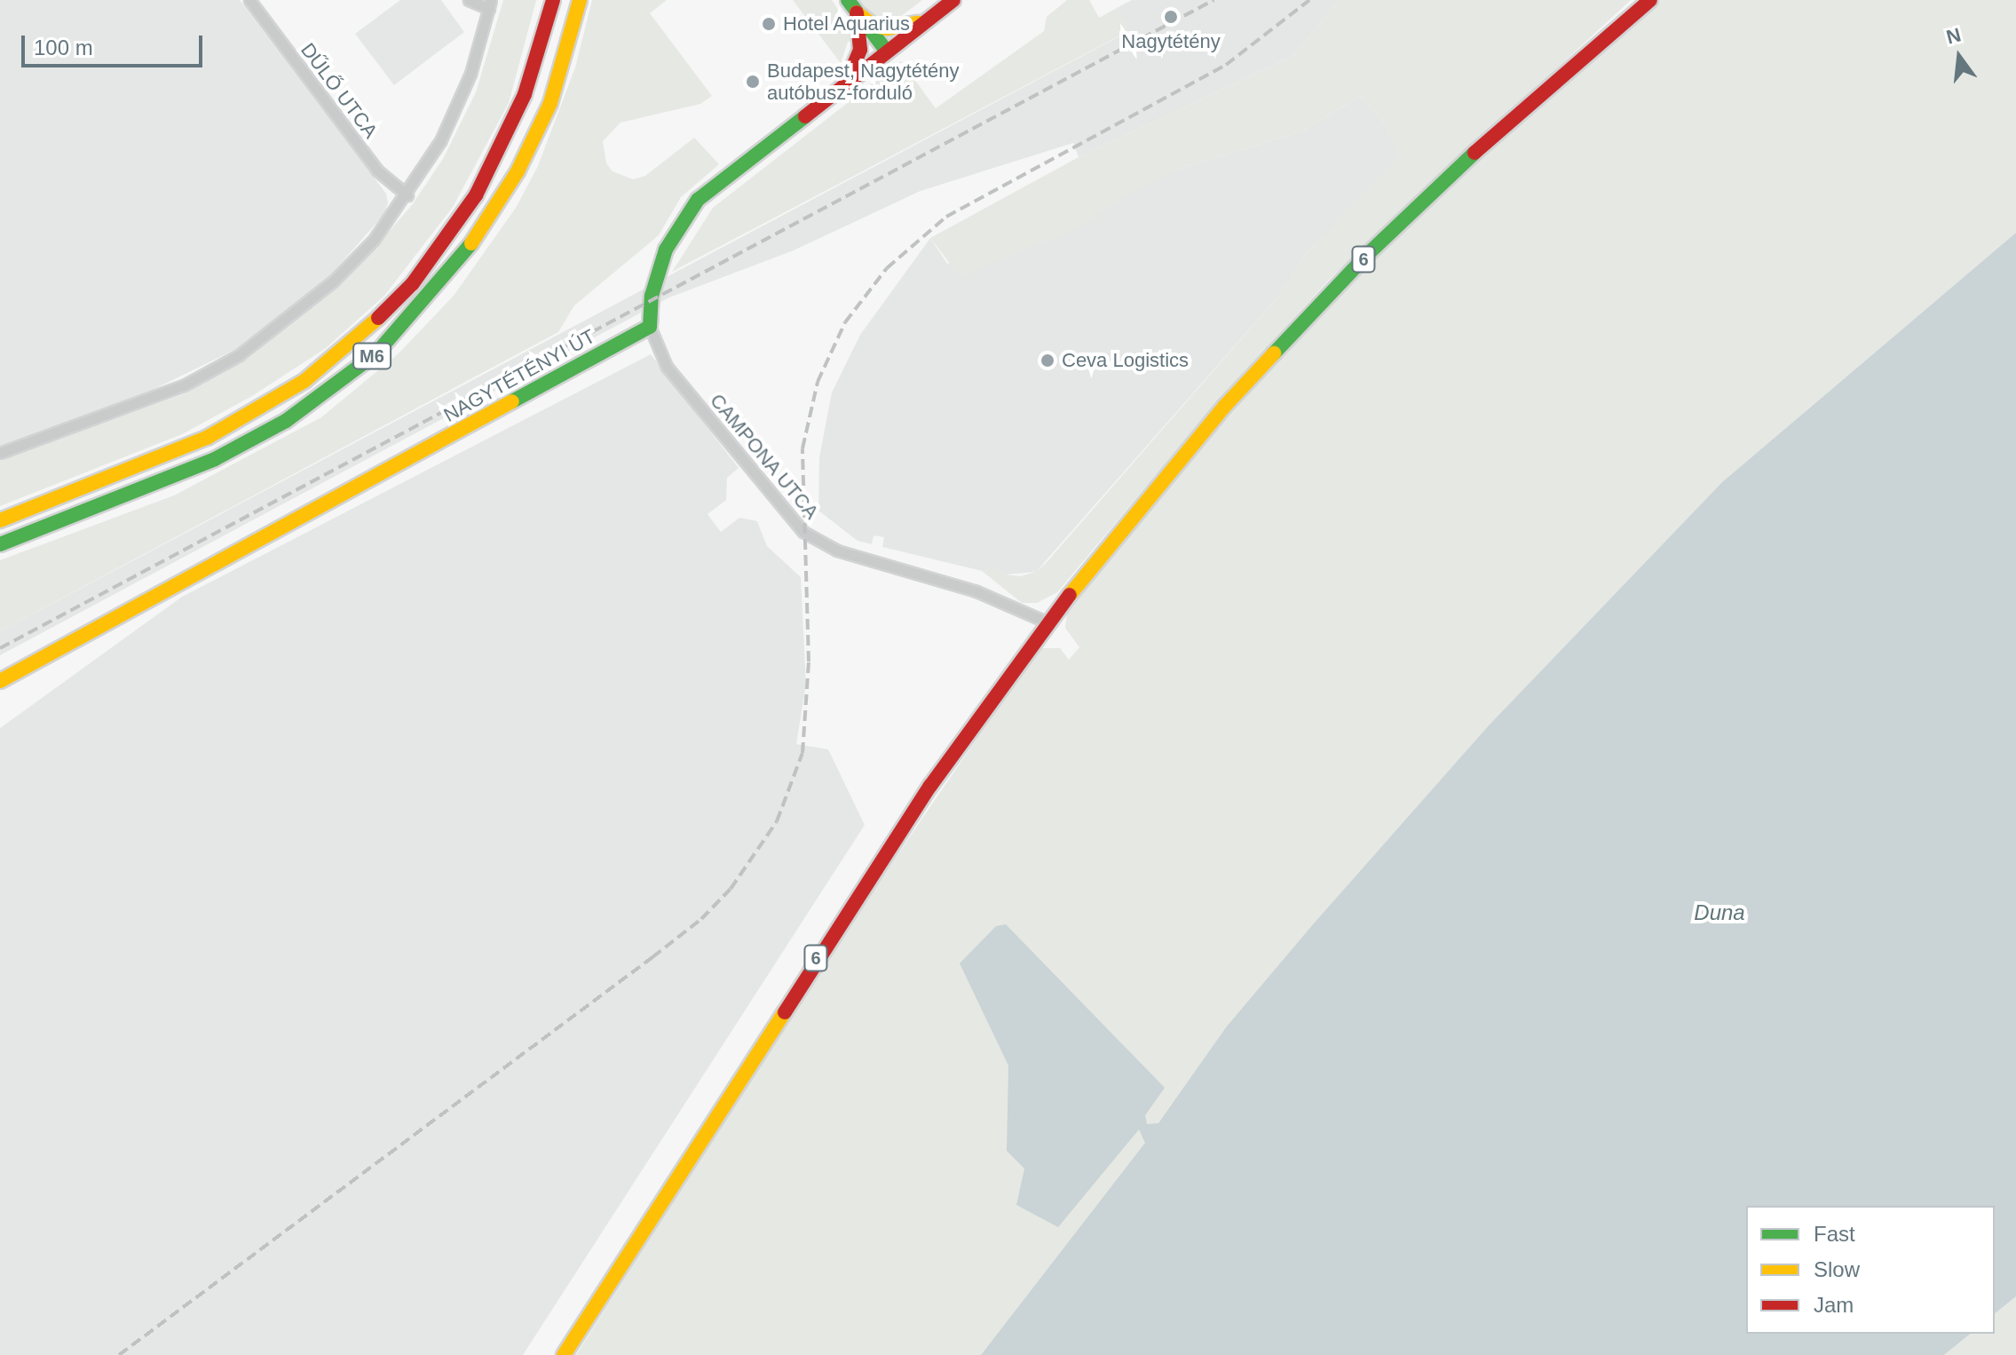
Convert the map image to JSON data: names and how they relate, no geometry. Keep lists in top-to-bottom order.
{
  "streets": {
    "main road": ["6", "M6", "NAGYTÉTÉNYI ÚT"],
    "street": ["DŰLŐ UTCA", "CAMPONA UTCA"]
  },
  "crossings": [
    ["6", "CAMPONA UTCA"],
    ["NAGYTÉTÉNYI ÚT", "CAMPONA UTCA"]
  ],
  "water": ["Duna"],
  "places": [
    "Nagytétény",
    "Hotel Aquarius",
    "Budapest, Nagytétény autóbusz-forduló",
    "Ceva Logistics"
  ],
  "legend": ["Fast", "Slow", "Jam"],
  "scale_bar": "100 m",
  "north": "top"
}
